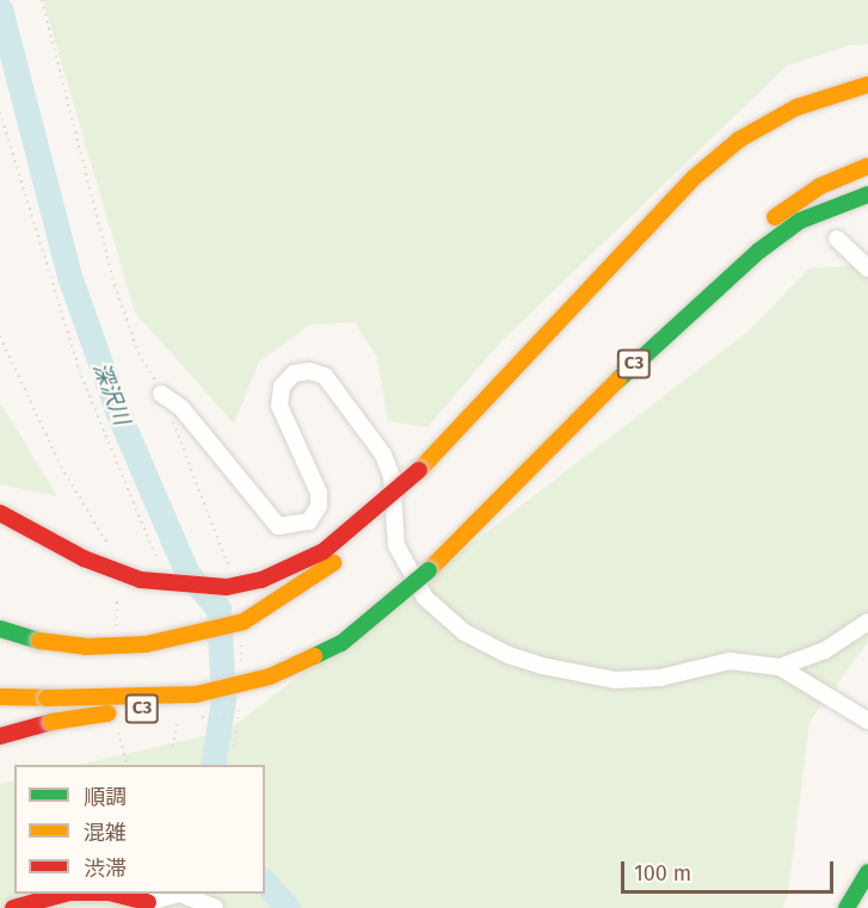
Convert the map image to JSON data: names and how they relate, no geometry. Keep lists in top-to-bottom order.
{
  "streets": {
    "main road": ["C3"]
  },
  "water": ["深沢川"],
  "legend": ["順調", "混雑", "渋滞"],
  "scale_bar": "100 m"
}
